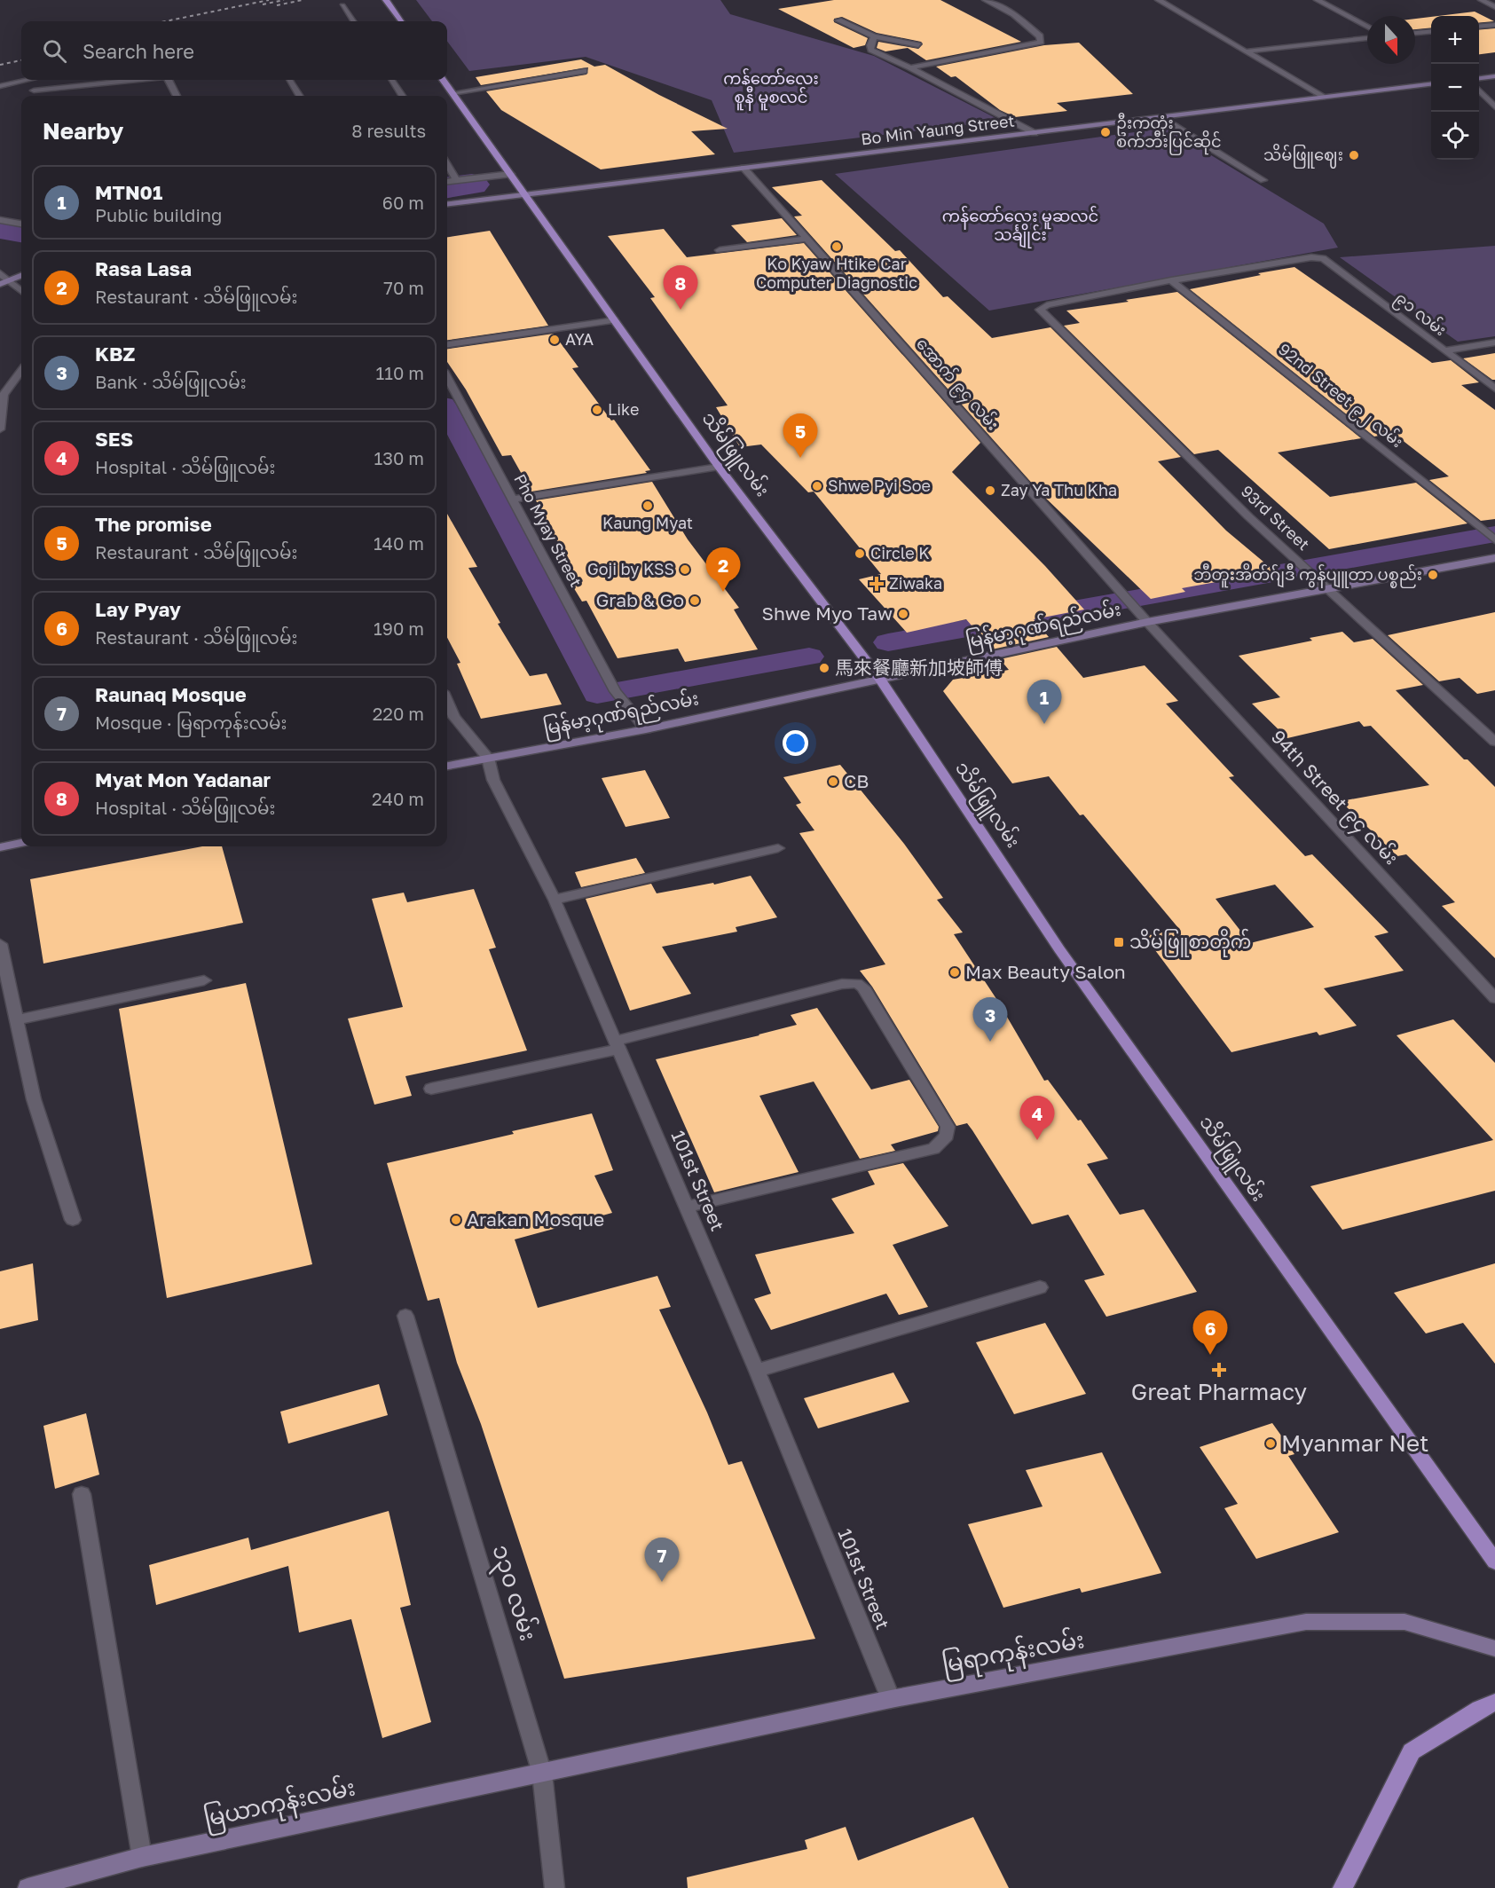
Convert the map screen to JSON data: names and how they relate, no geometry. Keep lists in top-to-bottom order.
{
  "streets": {
    "main road": ["သိမ်ဖြူလမ်း"],
    "street": [
      "Bo Min Yaung Street",
      "၉၁ လမ်း",
      "အောက် ၉၄ လမ်း",
      "92nd Street ၉၂ လမ်း",
      "93rd Street",
      "Pho Myay Street",
      "မြန်မာ့ဂုဏ်ရည်လမ်း",
      "94th Street ၉၄ လမ်း",
      "101st Street",
      "၁၃၀ လမ်း",
      "မြရာကုန်းလမ်း",
      "မြယာကုန်းလမ်း"
    ]
  },
  "crossings": [
    ["Bo Min Yaung Street", "အောက် ၉၄ လမ်း"],
    ["Bo Min Yaung Street", "သိမ်ဖြူလမ်း"],
    ["၉၁ လမ်း", "92nd Street ၉၂ လမ်း"],
    ["၉၁ လမ်း", "93rd Street"],
    ["အောက် ၉၄ လမ်း", "မြန်မာ့ဂုဏ်ရည်လမ်း"],
    ["အောက် ၉၄ လမ်း", "94th Street ၉၄ လမ်း"],
    ["92nd Street ၉၂ လမ်း", "93rd Street"],
    ["သိမ်ဖြူလမ်း", "မြန်မာ့ဂုဏ်ရည်လမ်း"],
    ["93rd Street", "မြန်မာ့ဂုဏ်ရည်လမ်း"],
    ["Pho Myay Street", "မြန်မာ့ဂုဏ်ရည်လမ်း"],
    ["မြန်မာ့ဂုဏ်ရည်လမ်း", "94th Street ၉၄ လမ်း"],
    ["မြန်မာ့ဂုဏ်ရည်လမ်း", "101st Street"],
    ["101st Street", "မြရာကုန်းလမ်း"],
    ["၁၃၀ လမ်း", "မြရာကုန်းလမ်း"],
    ["၁၃၀ လမ်း", "မြယာကုန်းလမ်း"],
    ["မြရာကုန်းလမ်း", "မြယာကုန်းလမ်း"]
  ],
  "parks": ["ကန်တော်လေး စူနီ မူစလင်", "ကန်တော်လေး မူဆလင် သင်္ချိုင်း"],
  "places": {
    "other": [
      "ဦးကတုံး စက်ဘီးပြင်ဆိုင်",
      "သိမ်ဖြူဈေး",
      "Ko Kyaw Htike Car Computer Diagnostic",
      "AYA",
      "Like",
      "Shwe Pyi Soe",
      "Zay Ya Thu Kha",
      "Kaung Myat",
      "Circle K",
      "Goji by KSS",
      "ဘီတူးအိတ်ဂ်ျဒီ ကွန်ပျူတာ ပစ္စည်း",
      "Grab & Go",
      "Shwe Myo Taw",
      "馬來餐廳新加坡師傅",
      "CB",
      "Max Beauty Salon",
      "Arakan Mosque",
      "Myanmar Net"
    ],
    "health": ["Ziwaka", "Great Pharmacy"],
    "transit": ["သိမ်ဖြူစာတိုက်"]
  },
  "north": "bottom",
  "page": {
    "map_buttons": ["+", "−"],
    "search": "Search here",
    "heading": ["Nearby", "8 results"],
    "list": [
      {
        "mark": "1",
        "name": "MTN01",
        "note": "Public building",
        "value": "60 m"
      },
      {
        "mark": "2",
        "name": "Rasa Lasa",
        "note": "Restaurant · သိမ်ဖြူလမ်း",
        "value": "70 m"
      },
      {
        "mark": "3",
        "name": "KBZ",
        "note": "Bank · သိမ်ဖြူလမ်း",
        "value": "110 m"
      },
      {
        "mark": "4",
        "name": "SES",
        "note": "Hospital · သိမ်ဖြူလမ်း",
        "value": "130 m"
      },
      {
        "mark": "5",
        "name": "The promise",
        "note": "Restaurant · သိမ်ဖြူလမ်း",
        "value": "140 m"
      },
      {
        "mark": "6",
        "name": "Lay Pyay",
        "note": "Restaurant · သိမ်ဖြူလမ်း",
        "value": "190 m"
      },
      {
        "mark": "7",
        "name": "Raunaq Mosque",
        "note": "Mosque · မြရာကုန်းလမ်း",
        "value": "220 m"
      },
      {
        "mark": "8",
        "name": "Myat Mon Yadanar",
        "note": "Hospital · သိမ်ဖြူလမ်း",
        "value": "240 m"
      }
    ],
    "pins": [
      "8",
      "5",
      "2",
      "1",
      "3",
      "4",
      "6",
      "7"
    ]
  }
}
